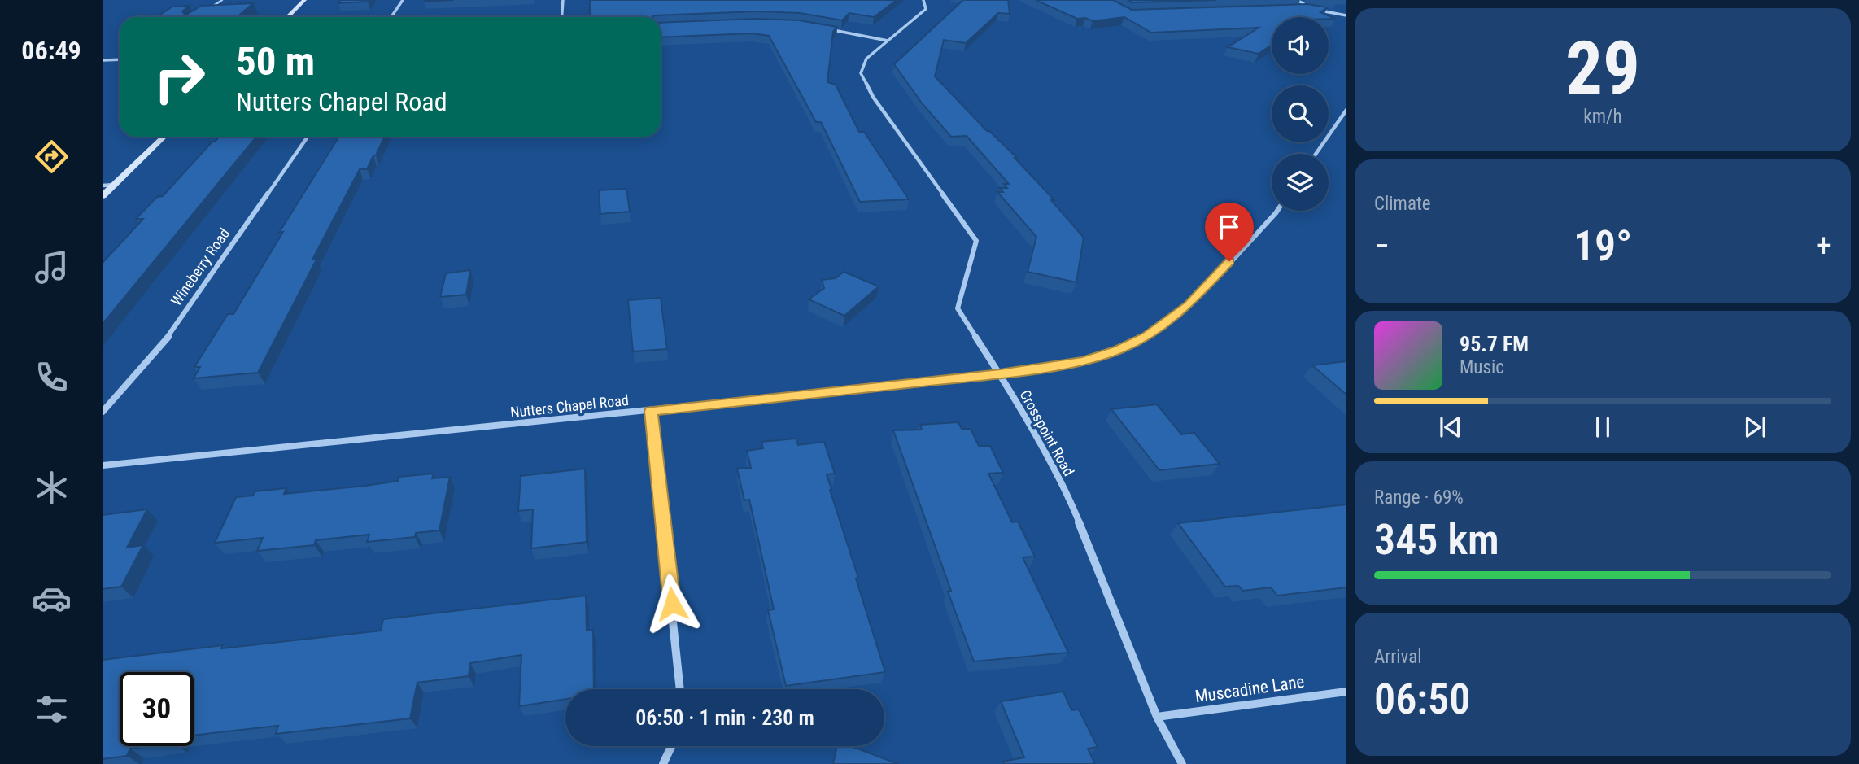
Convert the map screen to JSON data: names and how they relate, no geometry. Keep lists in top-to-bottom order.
{
  "streets": {
    "street": [
      "Wineberry Road",
      "Nutters Chapel Road",
      "Crosspoint Road",
      "Muscadine Lane"
    ]
  },
  "crossings": [
    ["Nutters Chapel Road", "Crosspoint Road"],
    ["Crosspoint Road", "Muscadine Lane"]
  ],
  "page": {
    "tabs": "06:49",
    "tile": [
      ["29", "km/h"],
      "Climate",
      ["Range · 69%", "345 km"],
      ["Arrival", "06:50"]
    ],
    "turn": ["50 m", "Nutters Chapel Road"],
    "heat": ["−", "19°", "+"],
    "song": ["95.7 FM", "Music"],
    "limit": "30",
    "trip": "06:50 · 1 min · 230 m"
  }
}
